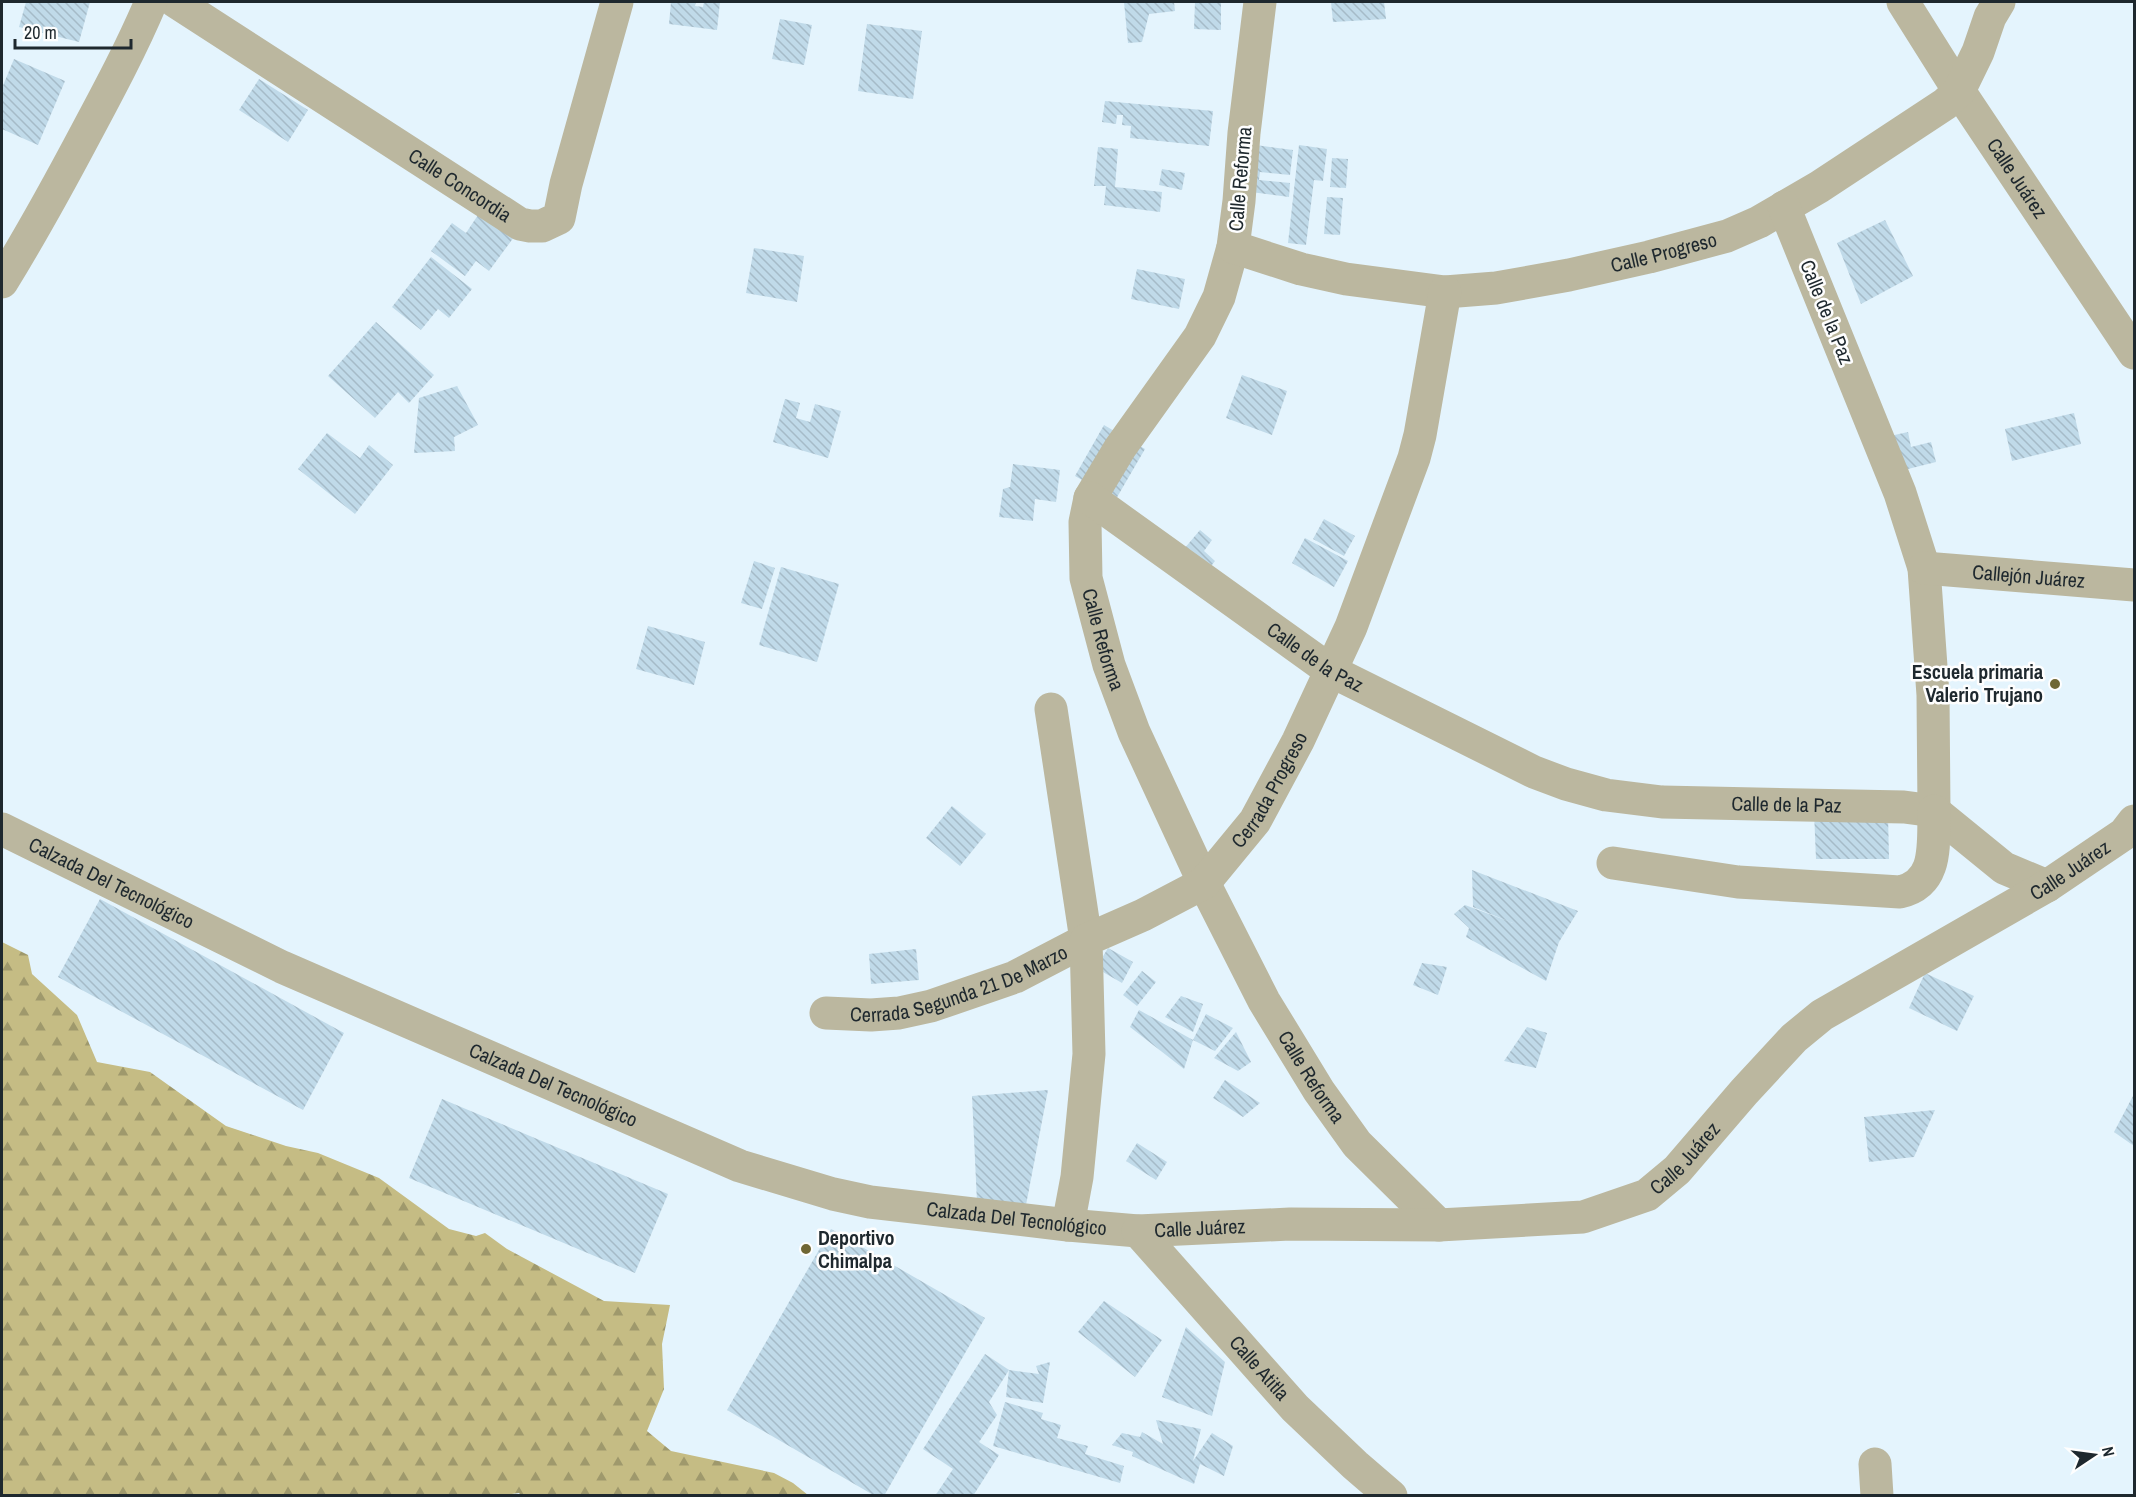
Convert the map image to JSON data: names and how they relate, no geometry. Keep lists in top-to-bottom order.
{
  "streets": {
    "street": [
      "Calle Juárez",
      "Calle Reforma",
      "Calle Concordia",
      "Calle Progreso",
      "Calle de la Paz",
      "Callejón Juárez",
      "Cerrada Progreso",
      "Calzada Del Tecnológico",
      "Cerrada Segunda 21 De Marzo",
      "Calle Atitla"
    ]
  },
  "crossings": [
    ["Calle Juárez", "Calle Reforma"],
    ["Calle Juárez", "Calle Progreso"],
    ["Calle Juárez", "Calzada Del Tecnológico"],
    ["Calle Juárez", "Calle Atitla"],
    ["Calle Reforma", "Calle Progreso"],
    ["Calle Reforma", "Calle de la Paz"],
    ["Calle Reforma", "Cerrada Progreso"],
    ["Calle Progreso", "Calle de la Paz"],
    ["Calle Progreso", "Cerrada Progreso"],
    ["Calle de la Paz", "Callejón Juárez"],
    ["Calle de la Paz", "Cerrada Progreso"],
    ["Cerrada Progreso", "Cerrada Segunda 21 De Marzo"],
    ["Calzada Del Tecnológico", "Calle Atitla"]
  ],
  "places": ["Escuela primaria Valerio Trujano", "Deportivo Chimalpa"],
  "scale_bar": "20 m",
  "north": "right"
}
